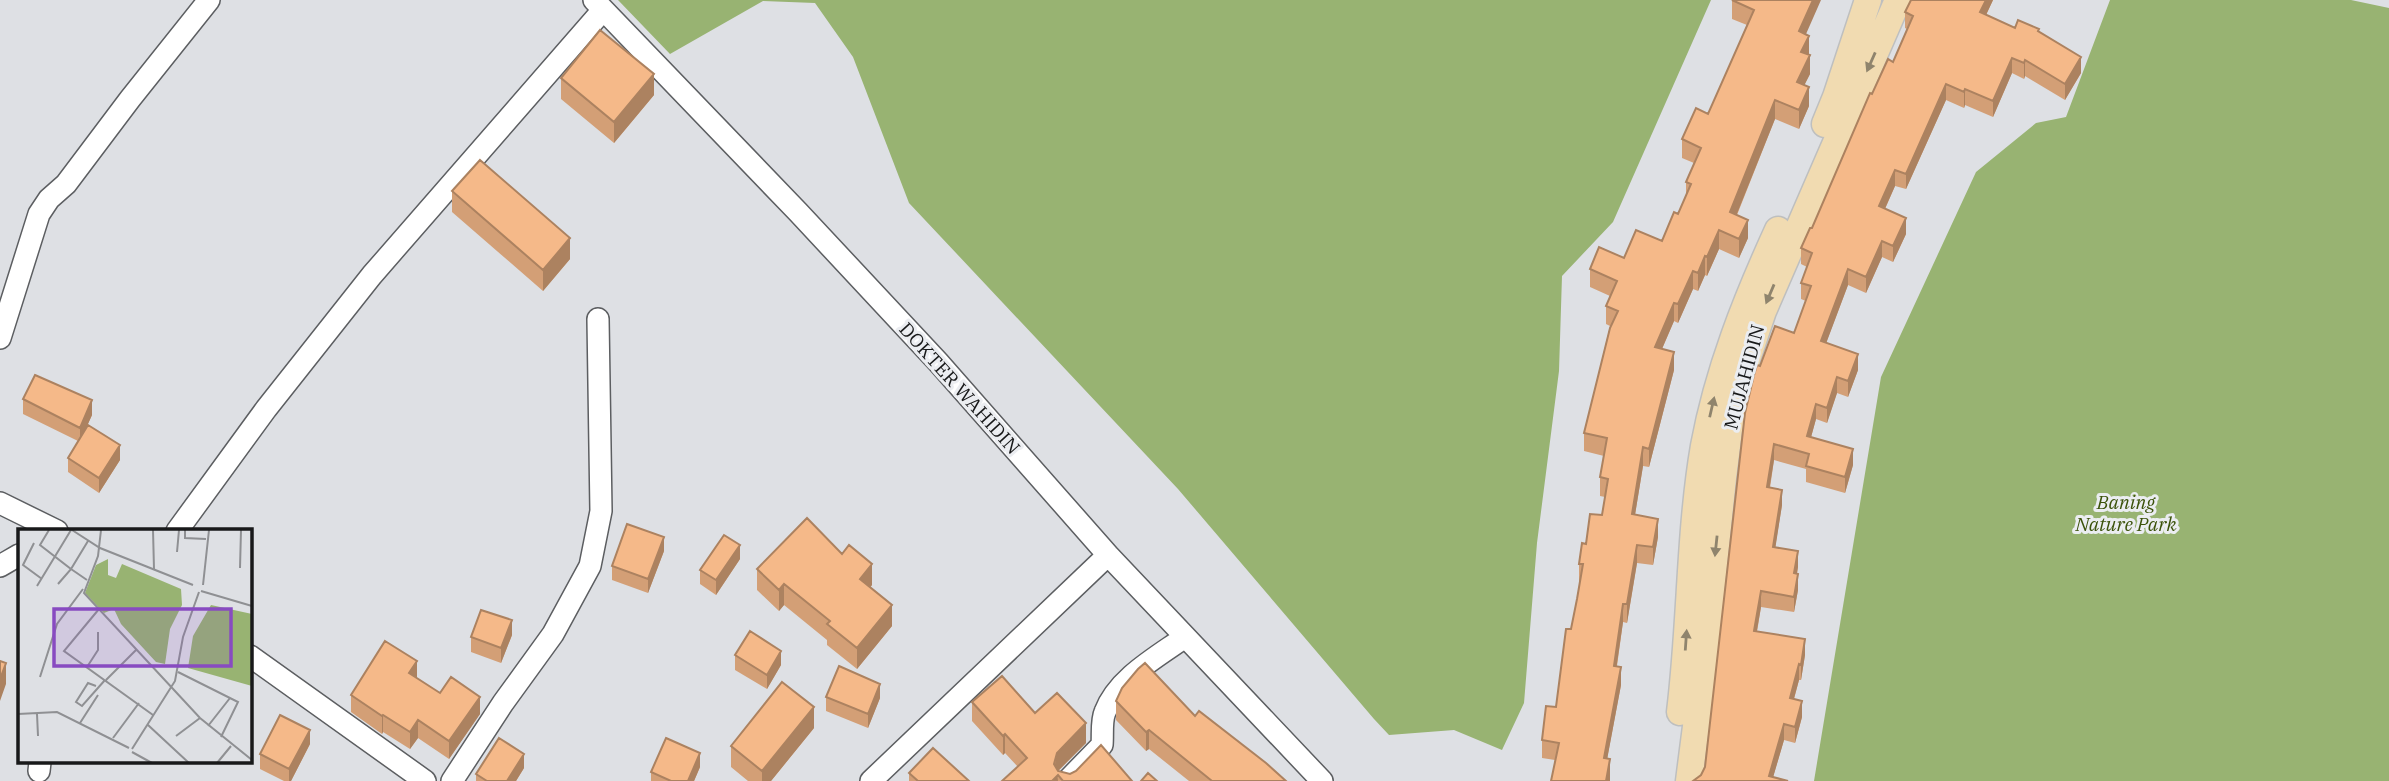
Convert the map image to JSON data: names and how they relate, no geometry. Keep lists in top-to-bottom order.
{
  "streets": {
    "main road": ["MUJAHIDIN"],
    "street": ["DOKTER WAHIDIN"]
  },
  "parks": ["Baning Nature Park"]
}
